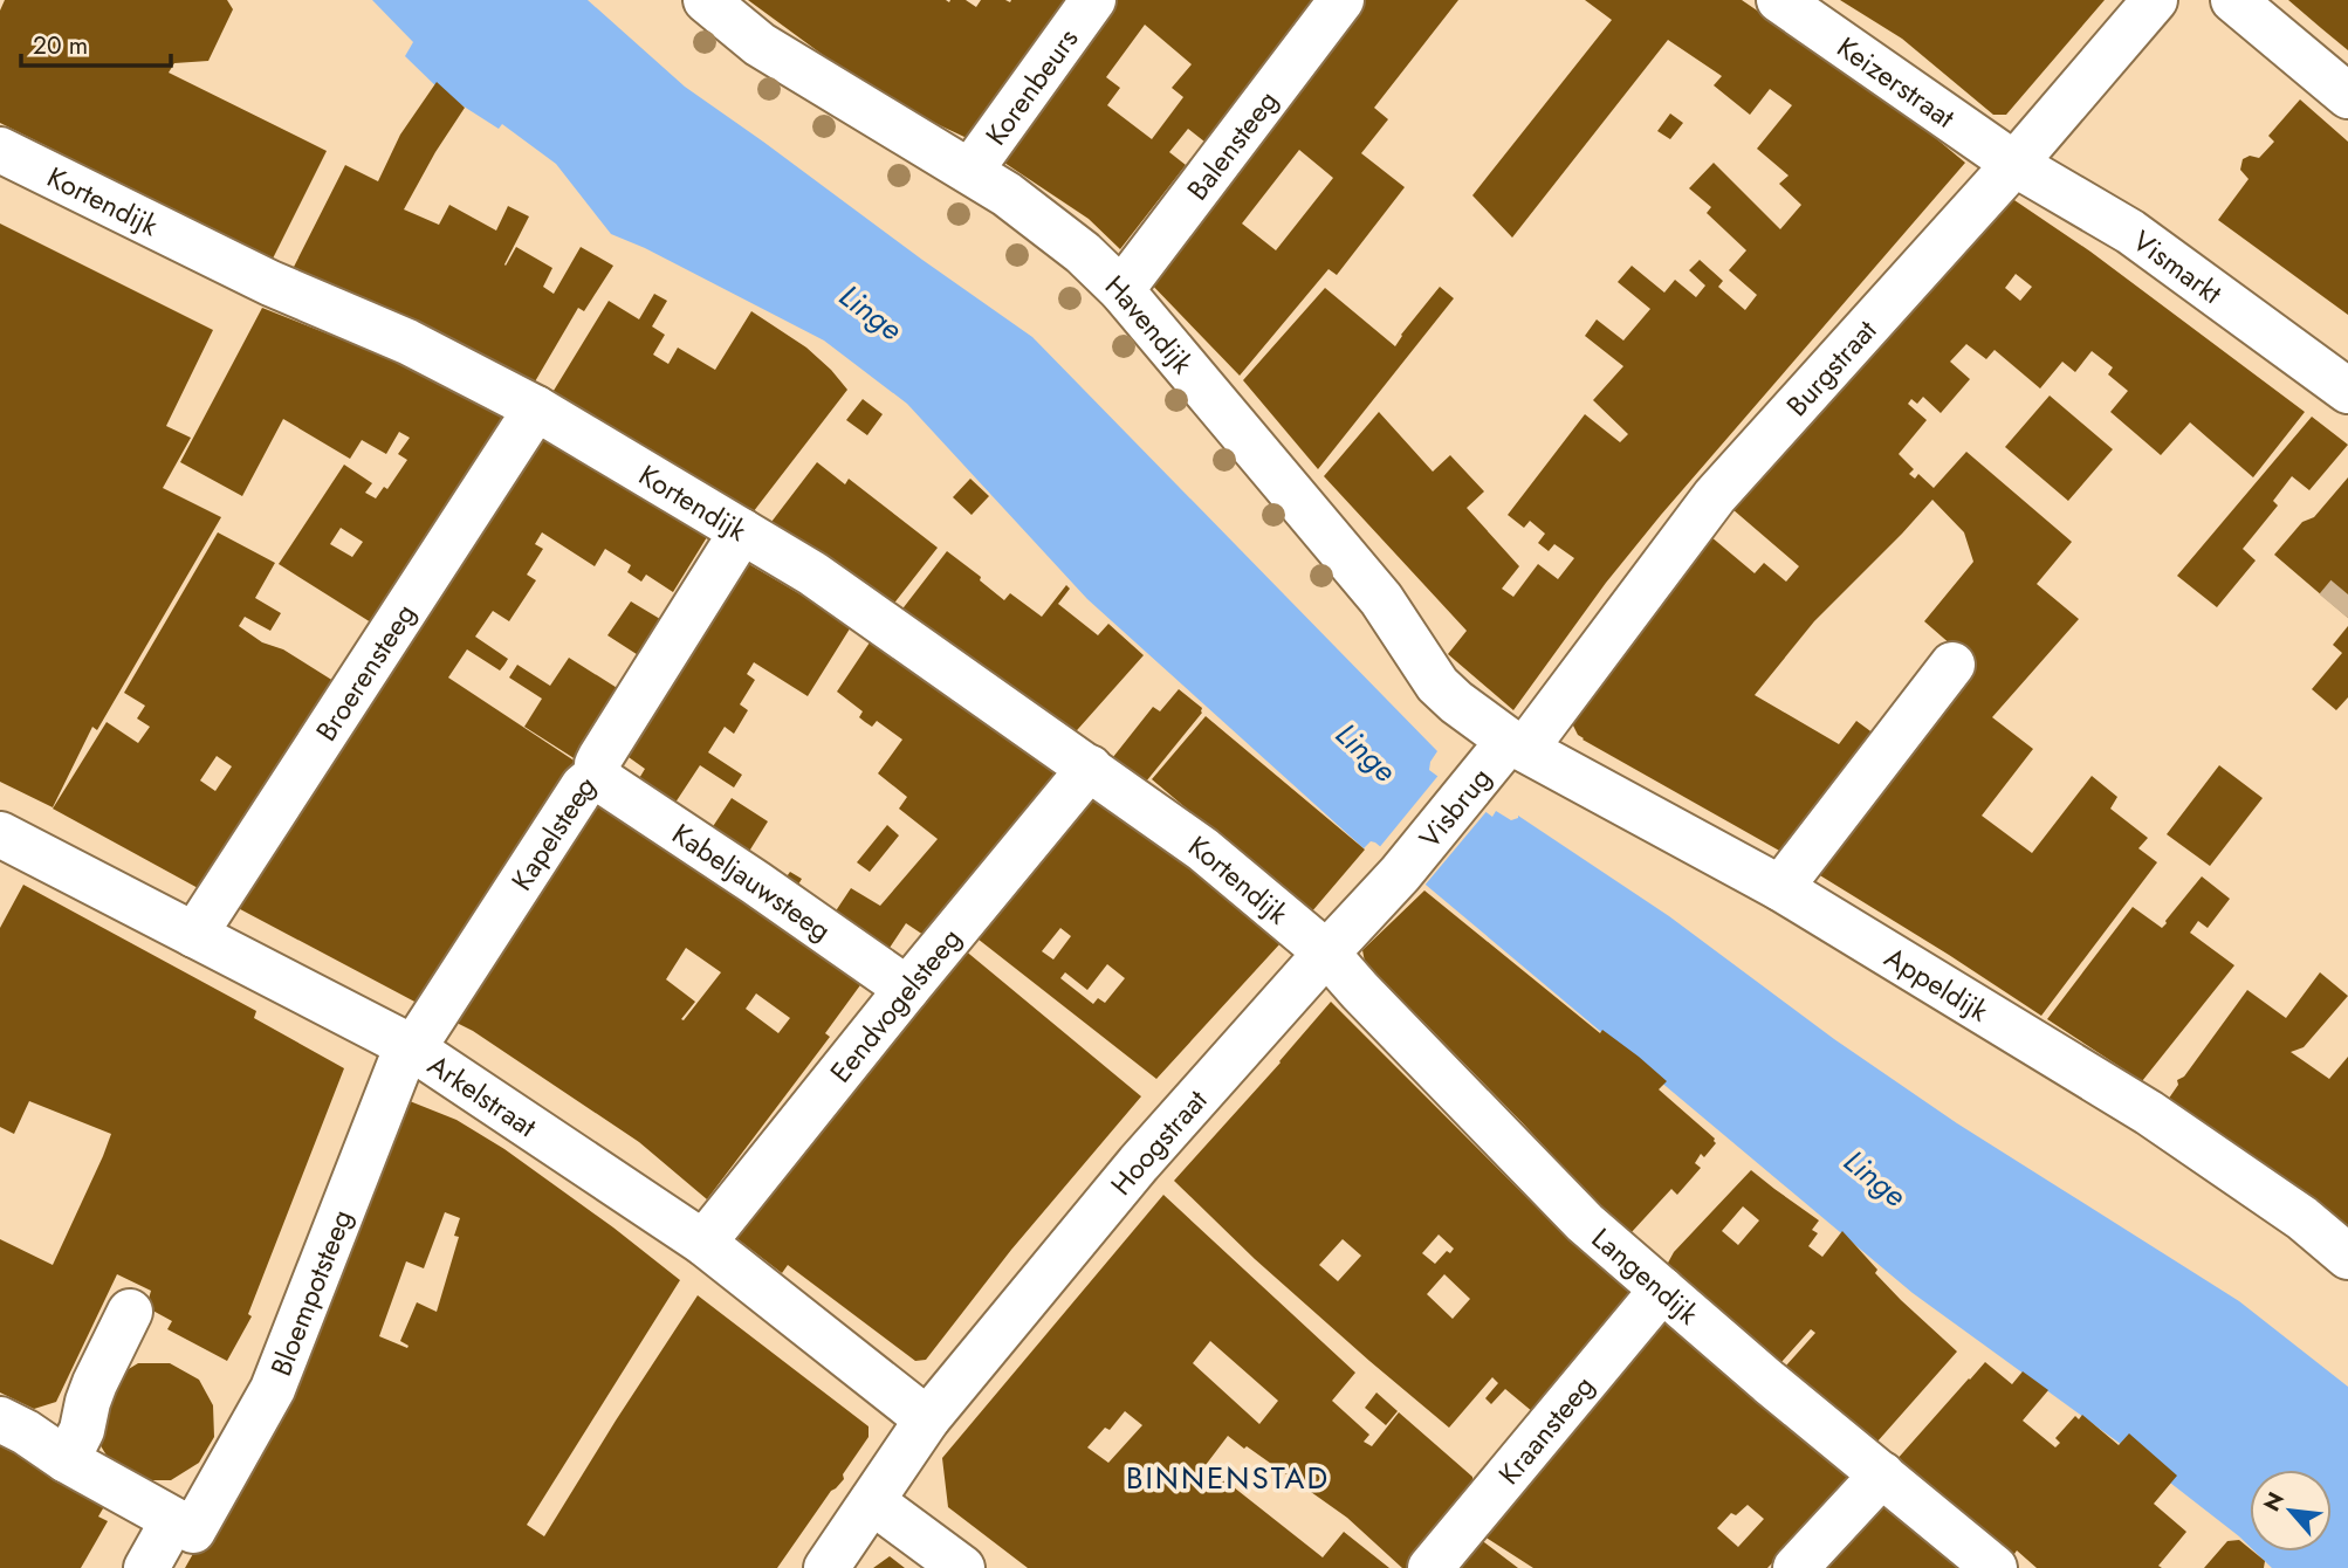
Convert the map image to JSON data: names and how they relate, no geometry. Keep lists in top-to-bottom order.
{
  "streets": {
    "street": [
      "Keizerstraat",
      "Korenbeurs",
      "Balensteeg",
      "Kortendijk",
      "Vismarkt",
      "Havendijk",
      "Burgstraat",
      "Broerensteeg",
      "Visbrug",
      "Kapelsteeg",
      "Kabeljauwsteeg",
      "Appeldijk",
      "Eendvogelsteeg",
      "Arkelstraat",
      "Hoogstraat",
      "Langendijk",
      "Bloempotsteeg",
      "Kraansteeg"
    ]
  },
  "crossings": [
    ["Keizerstraat", "Vismarkt"],
    ["Keizerstraat", "Burgstraat"],
    ["Korenbeurs", "Havendijk"],
    ["Balensteeg", "Havendijk"],
    ["Kortendijk", "Broerensteeg"],
    ["Kortendijk", "Kapelsteeg"],
    ["Kortendijk", "Eendvogelsteeg"],
    ["Kortendijk", "Hoogstraat"],
    ["Kortendijk", "Langendijk"],
    ["Vismarkt", "Burgstraat"],
    ["Havendijk", "Burgstraat"],
    ["Havendijk", "Visbrug"],
    ["Havendijk", "Appeldijk"],
    ["Burgstraat", "Visbrug"],
    ["Burgstraat", "Appeldijk"],
    ["Broerensteeg", "Arkelstraat"],
    ["Visbrug", "Appeldijk"],
    ["Visbrug", "Hoogstraat"],
    ["Kapelsteeg", "Kabeljauwsteeg"],
    ["Kapelsteeg", "Arkelstraat"],
    ["Kapelsteeg", "Bloempotsteeg"],
    ["Kabeljauwsteeg", "Eendvogelsteeg"],
    ["Eendvogelsteeg", "Arkelstraat"],
    ["Arkelstraat", "Hoogstraat"],
    ["Arkelstraat", "Bloempotsteeg"],
    ["Hoogstraat", "Langendijk"],
    ["Langendijk", "Kraansteeg"]
  ],
  "districts": ["BINNENSTAD"],
  "water": ["Linge"],
  "scale_bar": "20 m",
  "north": "top left"
}
